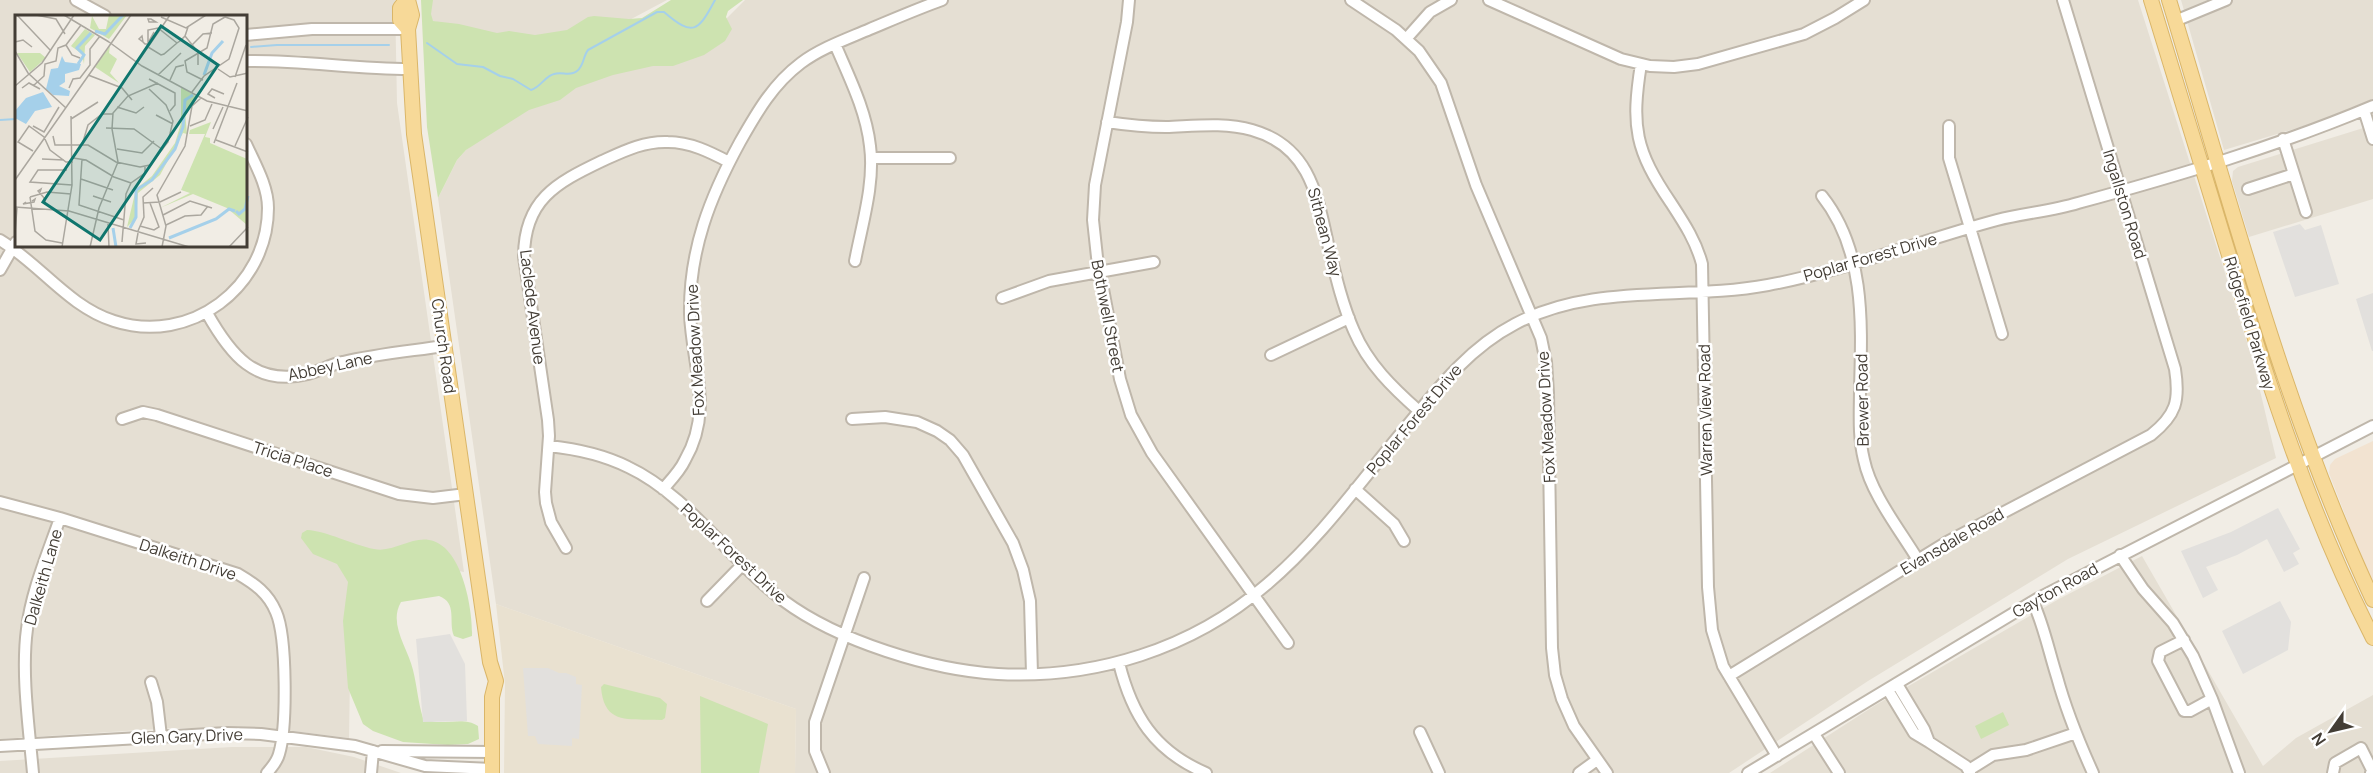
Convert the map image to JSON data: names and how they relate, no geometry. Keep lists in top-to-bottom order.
{
  "streets": {
    "main road": ["Ridgefield Parkway", "Church Road"],
    "street": [
      "Ingallston Road",
      "Sithean Way",
      "Poplar Forest Drive",
      "Laclede Avenue",
      "Bothwell Street",
      "Fox Meadow Drive",
      "Abbey Lane",
      "Brewer Road",
      "Warren View Road",
      "Tricia Place",
      "Evansdale Road",
      "Dalkeith Drive",
      "Dalkeith Lane",
      "Gayton Road",
      "Glen Gary Drive"
    ]
  },
  "crossings": [
    ["Ingallston Road", "Poplar Forest Drive"],
    ["Ingallston Road", "Evansdale Road"],
    ["Sithean Way", "Poplar Forest Drive"],
    ["Sithean Way", "Bothwell Street"],
    ["Poplar Forest Drive", "Laclede Avenue"],
    ["Poplar Forest Drive", "Bothwell Street"],
    ["Poplar Forest Drive", "Ridgefield Parkway"],
    ["Poplar Forest Drive", "Fox Meadow Drive"],
    ["Poplar Forest Drive", "Brewer Road"],
    ["Poplar Forest Drive", "Warren View Road"],
    ["Laclede Avenue", "Fox Meadow Drive"],
    ["Ridgefield Parkway", "Gayton Road"],
    ["Church Road", "Abbey Lane"],
    ["Church Road", "Tricia Place"],
    ["Church Road", "Glen Gary Drive"],
    ["Brewer Road", "Evansdale Road"],
    ["Warren View Road", "Evansdale Road"],
    ["Warren View Road", "Gayton Road"],
    ["Dalkeith Drive", "Dalkeith Lane"],
    ["Dalkeith Drive", "Glen Gary Drive"],
    ["Dalkeith Lane", "Glen Gary Drive"]
  ],
  "north": "bottom left"
}
